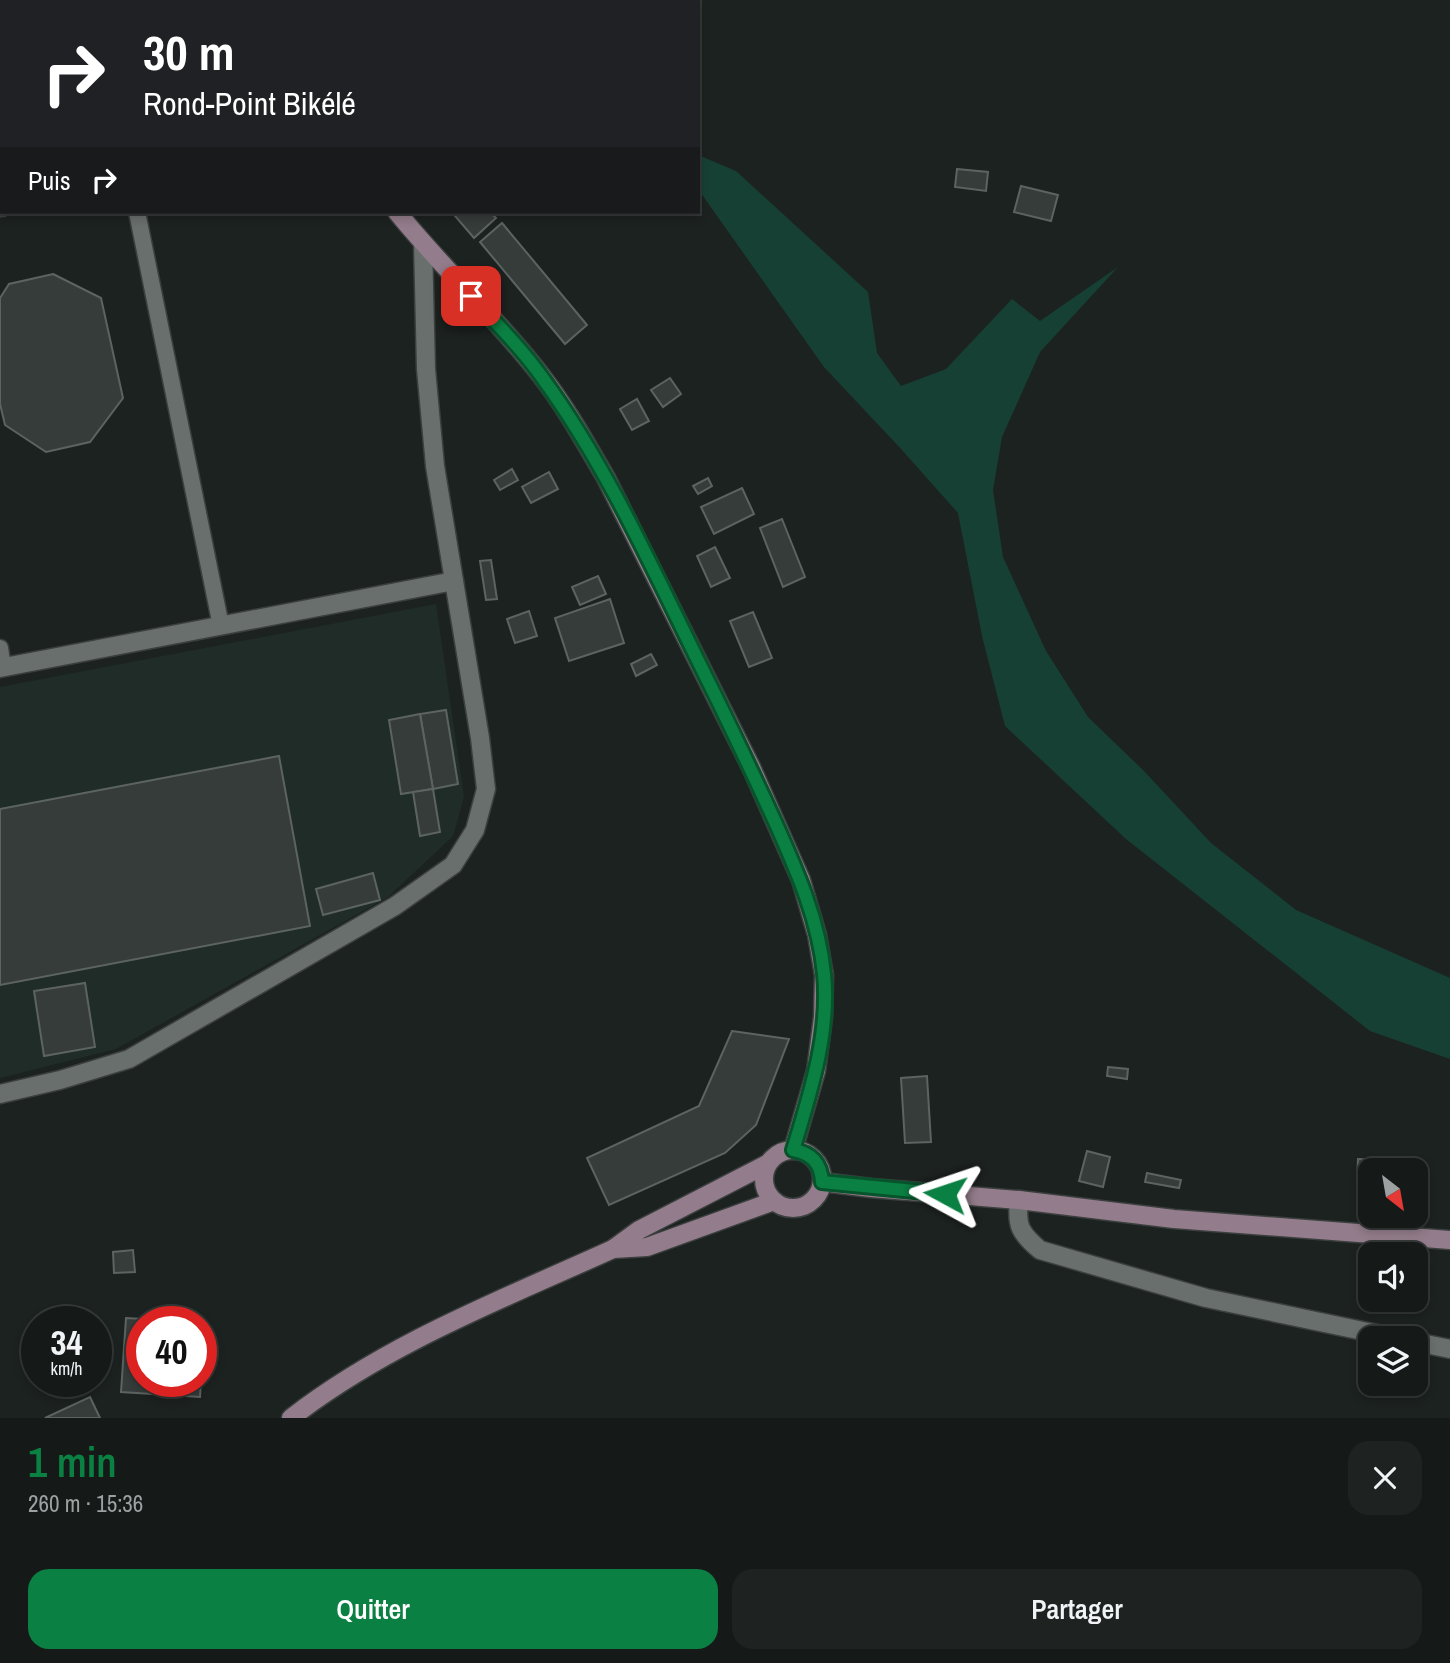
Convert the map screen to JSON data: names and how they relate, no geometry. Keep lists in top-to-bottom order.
{
  "north": "bottom right",
  "page": {
    "turn": ["30 m", "Rond-Point Bikélé"],
    "then": "Puis",
    "speed": "34 km/h",
    "limit": "40",
    "heading": ["1 min", "260 m · 15:36"],
    "buttons": ["Quitter", "Partager"]
  }
}
